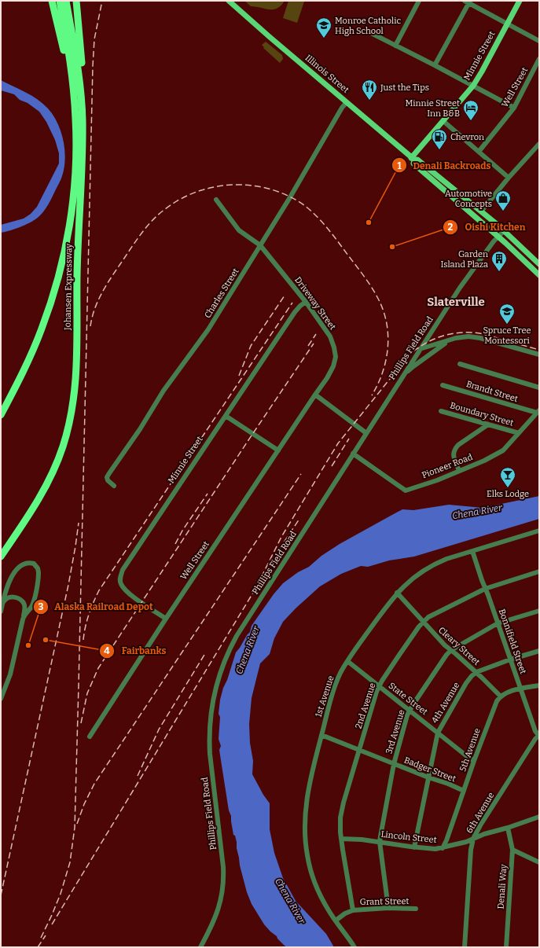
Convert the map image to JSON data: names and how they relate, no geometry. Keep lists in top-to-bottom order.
{
  "streets": {
    "highway": ["Johansen Expressway"],
    "main road": ["Minnie Street", "Illinois Street"],
    "street": [
      "Well Street",
      "Charles Street",
      "Driveway Street",
      "Phillips Field Road",
      "Brandt Street",
      "Boundary Street",
      "Pioneer Road",
      "Bonnifield Street",
      "Cleary Street",
      "1st Avenue",
      "State Street",
      "4th Avenue",
      "2nd Avenue",
      "3rd Avenue",
      "5th Avenue",
      "Badger Street",
      "6th Avenue",
      "Lincoln Street",
      "Denali Way",
      "Grant Street"
    ]
  },
  "crossings": [
    ["Minnie Street", "Illinois Street"],
    ["Minnie Street", "Well Street"],
    ["Minnie Street", "Driveway Street"],
    ["Illinois Street", "Charles Street"],
    ["Illinois Street", "Phillips Field Road"],
    ["Well Street", "Driveway Street"],
    ["Charles Street", "Driveway Street"],
    ["Phillips Field Road", "Pioneer Road"],
    ["Brandt Street", "Pioneer Road"],
    ["Boundary Street", "Pioneer Road"],
    ["Bonnifield Street", "1st Avenue"],
    ["Bonnifield Street", "4th Avenue"],
    ["Bonnifield Street", "2nd Avenue"],
    ["Bonnifield Street", "3rd Avenue"],
    ["Bonnifield Street", "6th Avenue"],
    ["Cleary Street", "1st Avenue"],
    ["Cleary Street", "4th Avenue"],
    ["Cleary Street", "2nd Avenue"],
    ["Cleary Street", "3rd Avenue"],
    ["Cleary Street", "5th Avenue"],
    ["1st Avenue", "State Street"],
    ["1st Avenue", "Badger Street"],
    ["State Street", "4th Avenue"],
    ["State Street", "2nd Avenue"],
    ["State Street", "3rd Avenue"],
    ["State Street", "5th Avenue"],
    ["4th Avenue", "Badger Street"],
    ["4th Avenue", "Lincoln Street"],
    ["2nd Avenue", "Badger Street"],
    ["2nd Avenue", "Lincoln Street"],
    ["2nd Avenue", "Grant Street"],
    ["3rd Avenue", "Badger Street"],
    ["3rd Avenue", "Lincoln Street"],
    ["3rd Avenue", "Grant Street"],
    ["5th Avenue", "Badger Street"],
    ["5th Avenue", "Lincoln Street"],
    ["6th Avenue", "Lincoln Street"],
    ["Lincoln Street", "Denali Way"]
  ],
  "districts": ["Slaterville"],
  "water": ["Chena River"],
  "places": {
    "school or university": ["Monroe Catholic High School", "Spruce Tree Montessori"],
    "restaurant": ["Just the Tips"],
    "hotel": ["Minnie Street Inn B&B"],
    "fuel station": ["Chevron"],
    "shop": ["Automotive Concepts"],
    "other": [
      "Denali Backroads",
      "Oishi Kitchen",
      "Fairbanks",
      "Alaska Railroad Depot"
    ],
    "building": ["Garden Island Plaza"],
    "bar": ["Elks Lodge"]
  }
}
